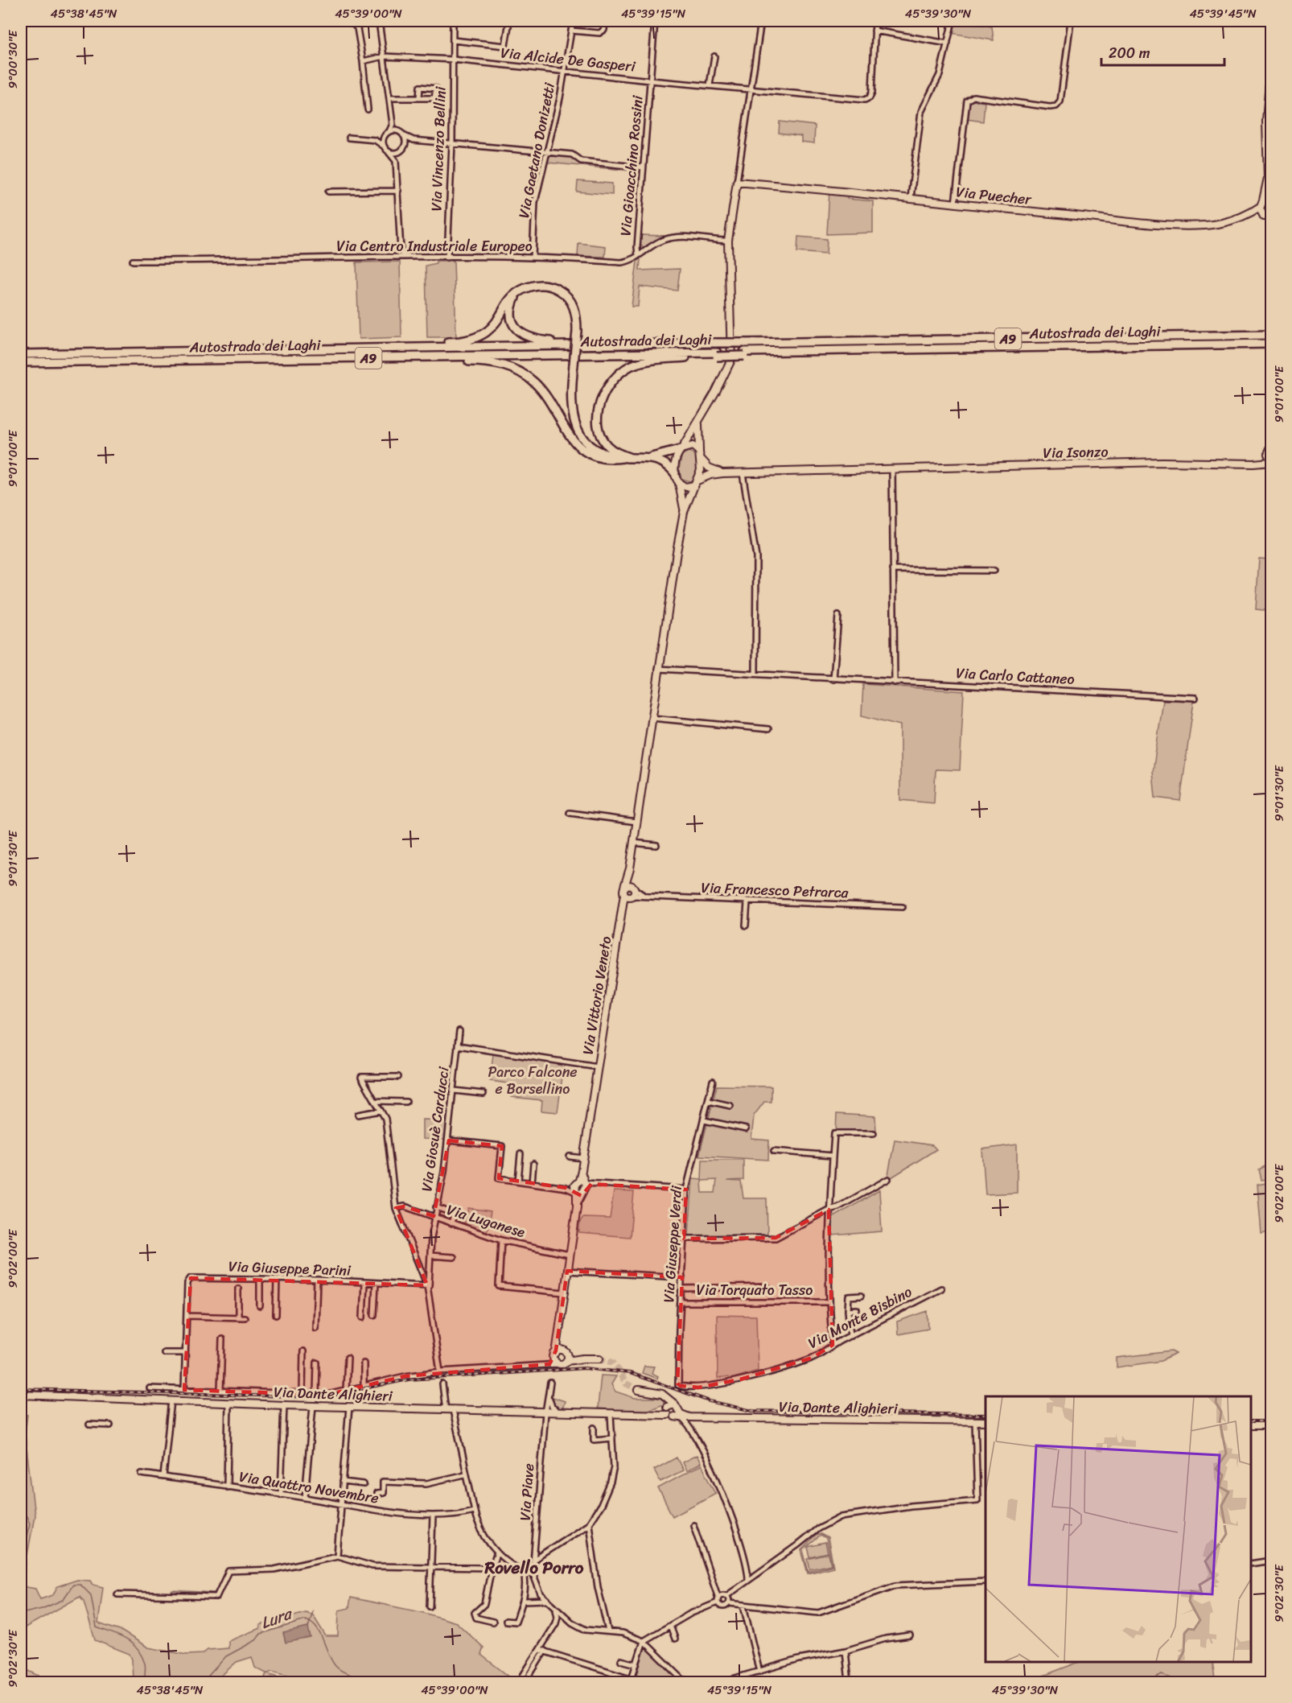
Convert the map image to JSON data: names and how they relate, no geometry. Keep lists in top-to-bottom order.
{
  "streets": {
    "highway": ["Autostrada dei Laghi", "A9"],
    "street": [
      "Via Alcide De Gasperi",
      "Via Vincenzo Bellini",
      "Via Gaetano Donizetti",
      "Via Gioacchino Rossini",
      "Via Puecher",
      "Via Centro Industriale Europeo",
      "Via Isonzo",
      "Via Carlo Cattaneo",
      "Via Francesco Petrarca",
      "Via Vittorio Veneto",
      "Via Giosuè Carducci",
      "Via Luganese",
      "Via Giuseppe Verdi",
      "Via Giuseppe Parini",
      "Via Torquato Tasso",
      "Via Monte Bisbino",
      "Via Dante Alighieri",
      "Via Quattro Novembre",
      "Via Piave"
    ]
  },
  "crossings": [
    ["Via Alcide De Gasperi", "Via Vincenzo Bellini"],
    ["Via Alcide De Gasperi", "Via Gaetano Donizetti"],
    ["Via Alcide De Gasperi", "Via Gioacchino Rossini"],
    ["Via Vincenzo Bellini", "Via Centro Industriale Europeo"],
    ["Via Gaetano Donizetti", "Via Centro Industriale Europeo"],
    ["Via Gioacchino Rossini", "Via Centro Industriale Europeo"],
    ["Via Francesco Petrarca", "Via Vittorio Veneto"],
    ["Via Giosuè Carducci", "Via Luganese"],
    ["Via Giosuè Carducci", "Via Giuseppe Parini"],
    ["Via Giuseppe Verdi", "Via Torquato Tasso"],
    ["Via Giuseppe Verdi", "Via Monte Bisbino"],
    ["Via Dante Alighieri", "Via Piave"]
  ],
  "districts": ["Rovello Porro"],
  "water": ["Lura"],
  "parks": ["Parco Falcone e Borsellino"],
  "scale_bar": "200 m",
  "coordinates": [
    "45°38'45\"N",
    "45°39'00\"N",
    "45°39'15\"N",
    "45°39'30\"N",
    "45°39'45\"N",
    "9°00'30\"E",
    "9°01'00\"E",
    "9°01'30\"E",
    "9°02'00\"E",
    "9°02'30\"E"
  ]
}
